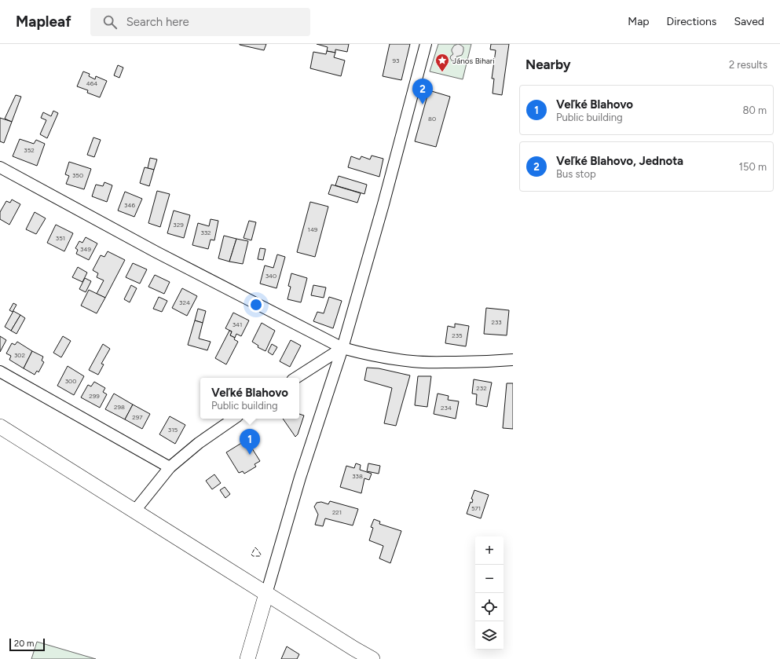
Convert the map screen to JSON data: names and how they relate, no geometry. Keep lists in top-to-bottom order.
{
  "places": {
    "place": ["János Bihari"]
  },
  "house_numbers": [
    "93",
    "464",
    "80",
    "352",
    "350",
    "346",
    "329",
    "149",
    "332",
    "351",
    "349",
    "340",
    "324",
    "233",
    "341",
    "235",
    "302",
    "300",
    "232",
    "299",
    "298",
    "234",
    "297",
    "315",
    "338",
    "571",
    "221"
  ],
  "scale_bar": "20 m",
  "page": {
    "header": "Mapleaf",
    "search": "Search here",
    "nav": ["Map", "Directions", "Saved"],
    "heading": ["Nearby", "2 results"],
    "pins": ["2", "1"],
    "list": [
      {
        "mark": "1",
        "name": "Veľké Blahovo",
        "note": "Public building",
        "value": "80 m"
      },
      {
        "mark": "2",
        "name": "Veľké Blahovo, Jednota",
        "note": "Bus stop",
        "value": "150 m"
      }
    ],
    "popup": ["Veľké Blahovo", "Public building"],
    "map_buttons": ["+", "−"],
    "scale": "20 m"
  }
}
